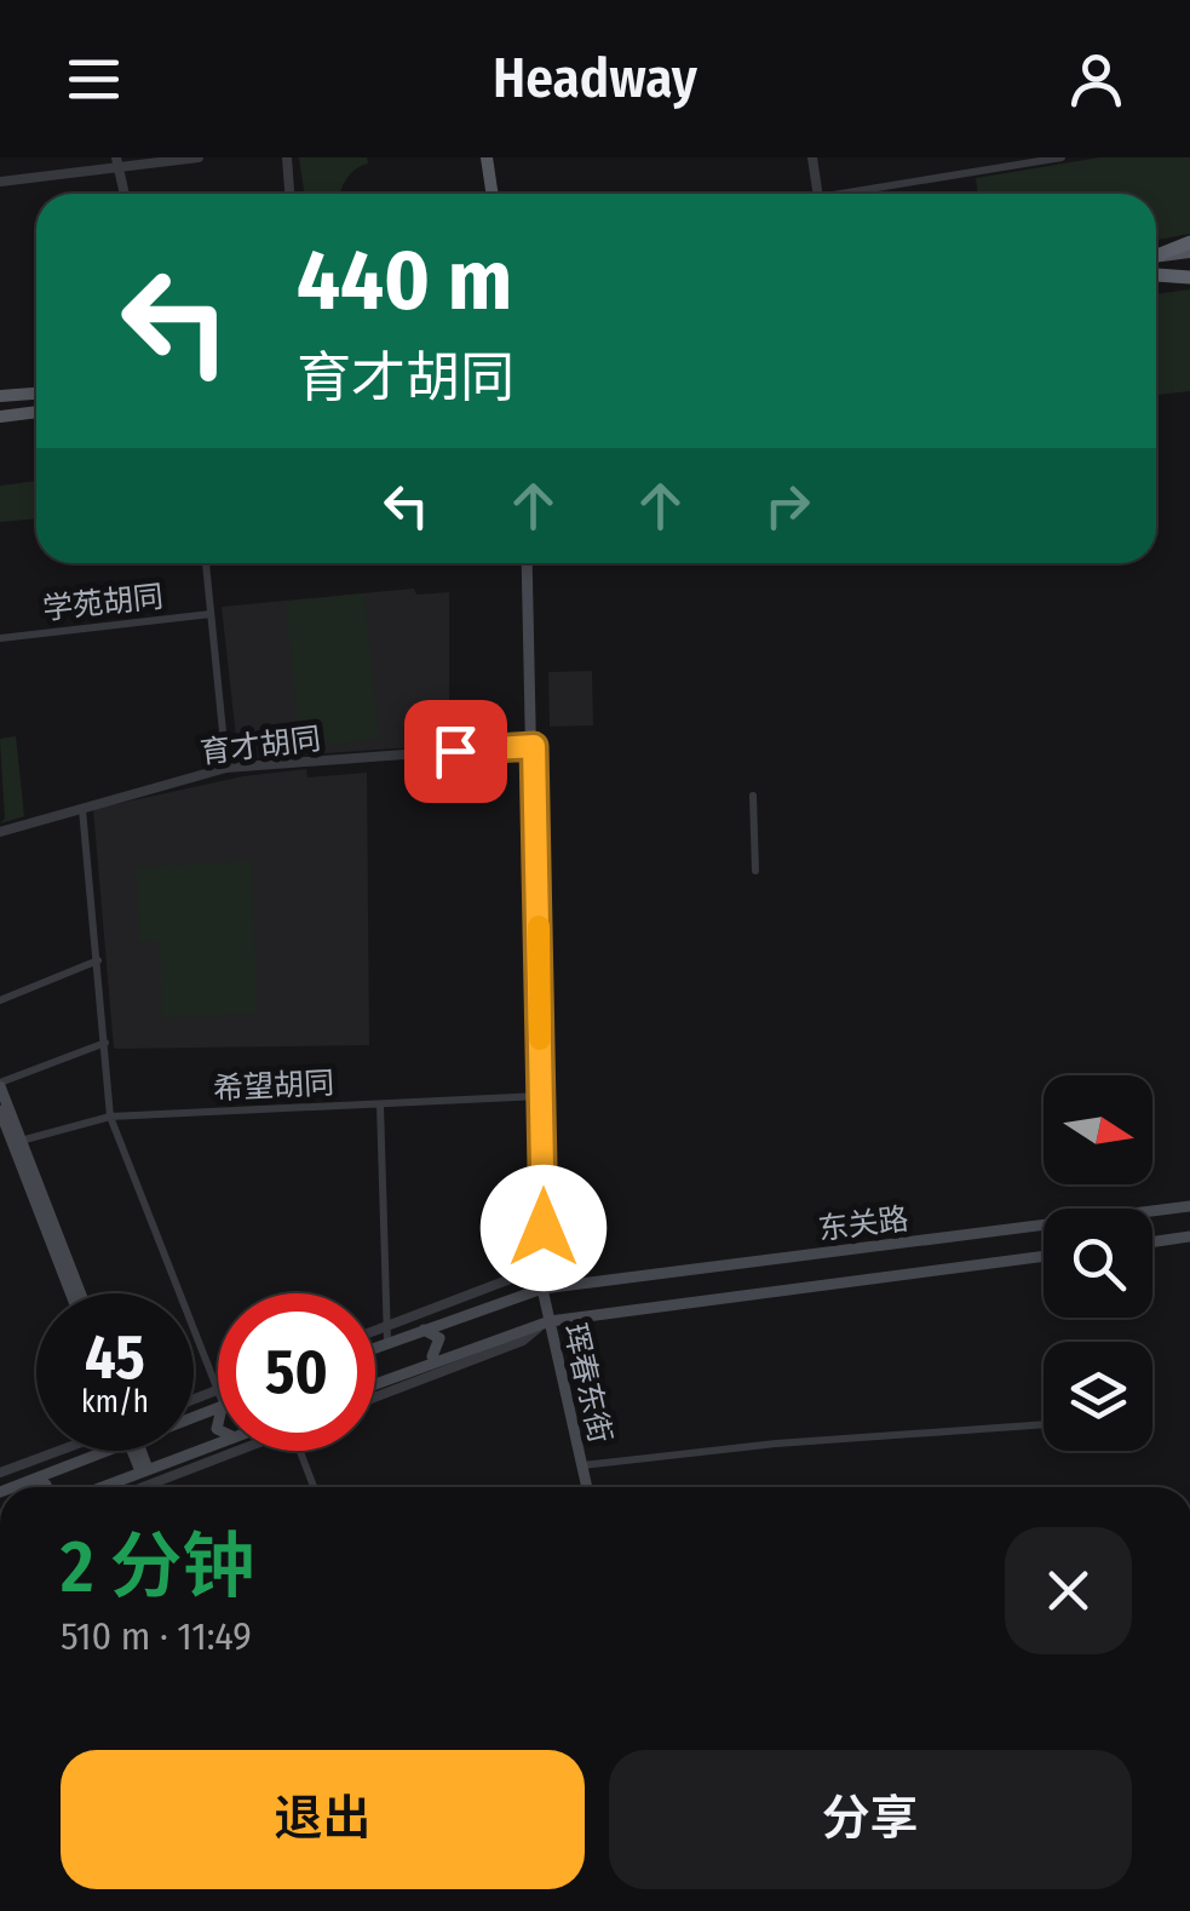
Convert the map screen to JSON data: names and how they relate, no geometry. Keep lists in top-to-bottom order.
{
  "streets": {
    "main road": ["东关路", "珲春东街"],
    "street": ["学苑胡同", "育才胡同", "希望胡同"]
  },
  "crossings": [
    ["育才胡同", "珲春东街"],
    ["希望胡同", "珲春东街"],
    ["东关路", "珲春东街"]
  ],
  "north": "right",
  "page": {
    "header": "Headway",
    "turn": ["440 m", "育才胡同"],
    "speed": "45 km/h",
    "limit": "50",
    "heading": ["2 分钟", "510 m · 11:49"],
    "buttons": ["退出", "分享"]
  }
}
